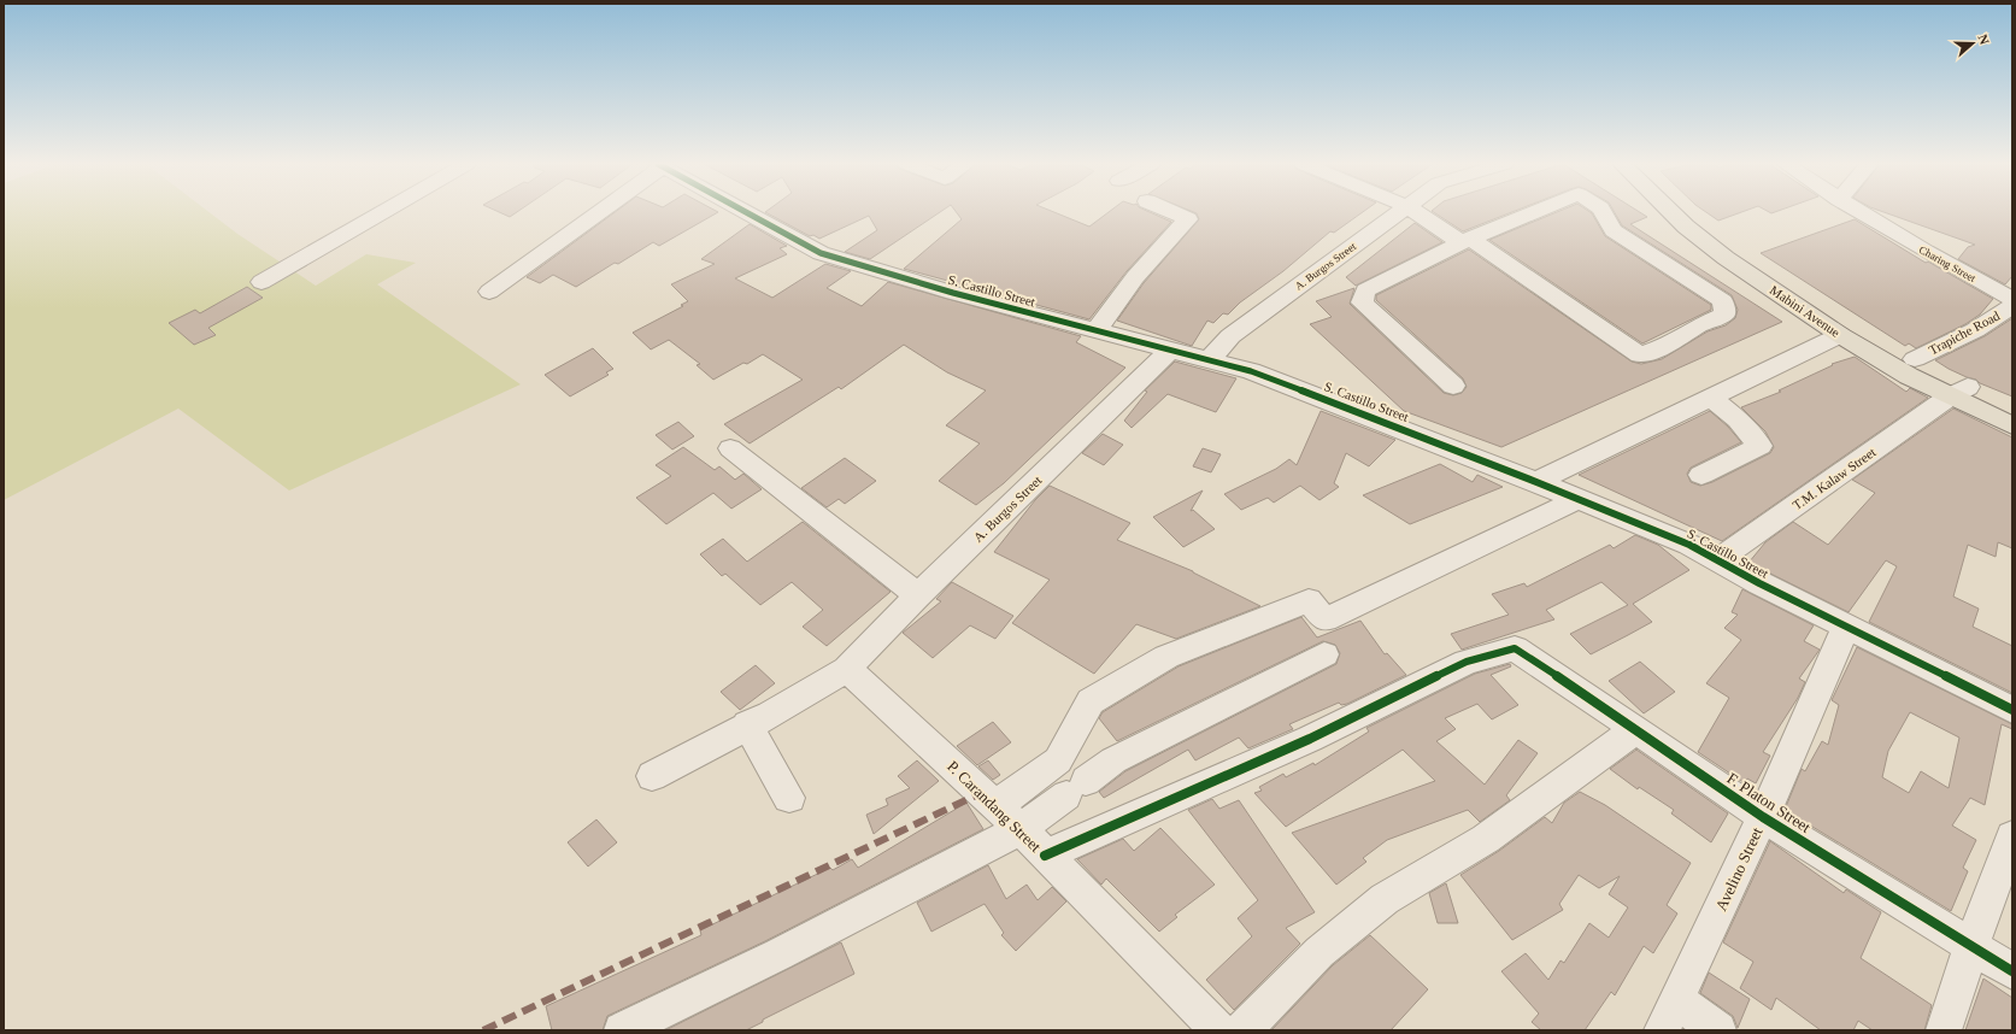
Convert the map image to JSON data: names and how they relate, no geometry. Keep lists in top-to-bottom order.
{
  "streets": {
    "main road": ["Mabini Avenue"],
    "street": [
      "Charing Street",
      "A. Burgos Street",
      "S. Castillo Street",
      "Trapiche Road",
      "T.M. Kalaw Street",
      "F. Platon Street",
      "P. Carandang Street",
      "Avelino Street"
    ]
  },
  "crossings": [
    ["A. Burgos Street", "S. Castillo Street"],
    ["A. Burgos Street", "P. Carandang Street"],
    ["S. Castillo Street", "T.M. Kalaw Street"],
    ["S. Castillo Street", "Avelino Street"],
    ["Mabini Avenue", "Trapiche Road"],
    ["Mabini Avenue", "T.M. Kalaw Street"],
    ["F. Platon Street", "P. Carandang Street"],
    ["F. Platon Street", "Avelino Street"]
  ],
  "north": "right"
}
